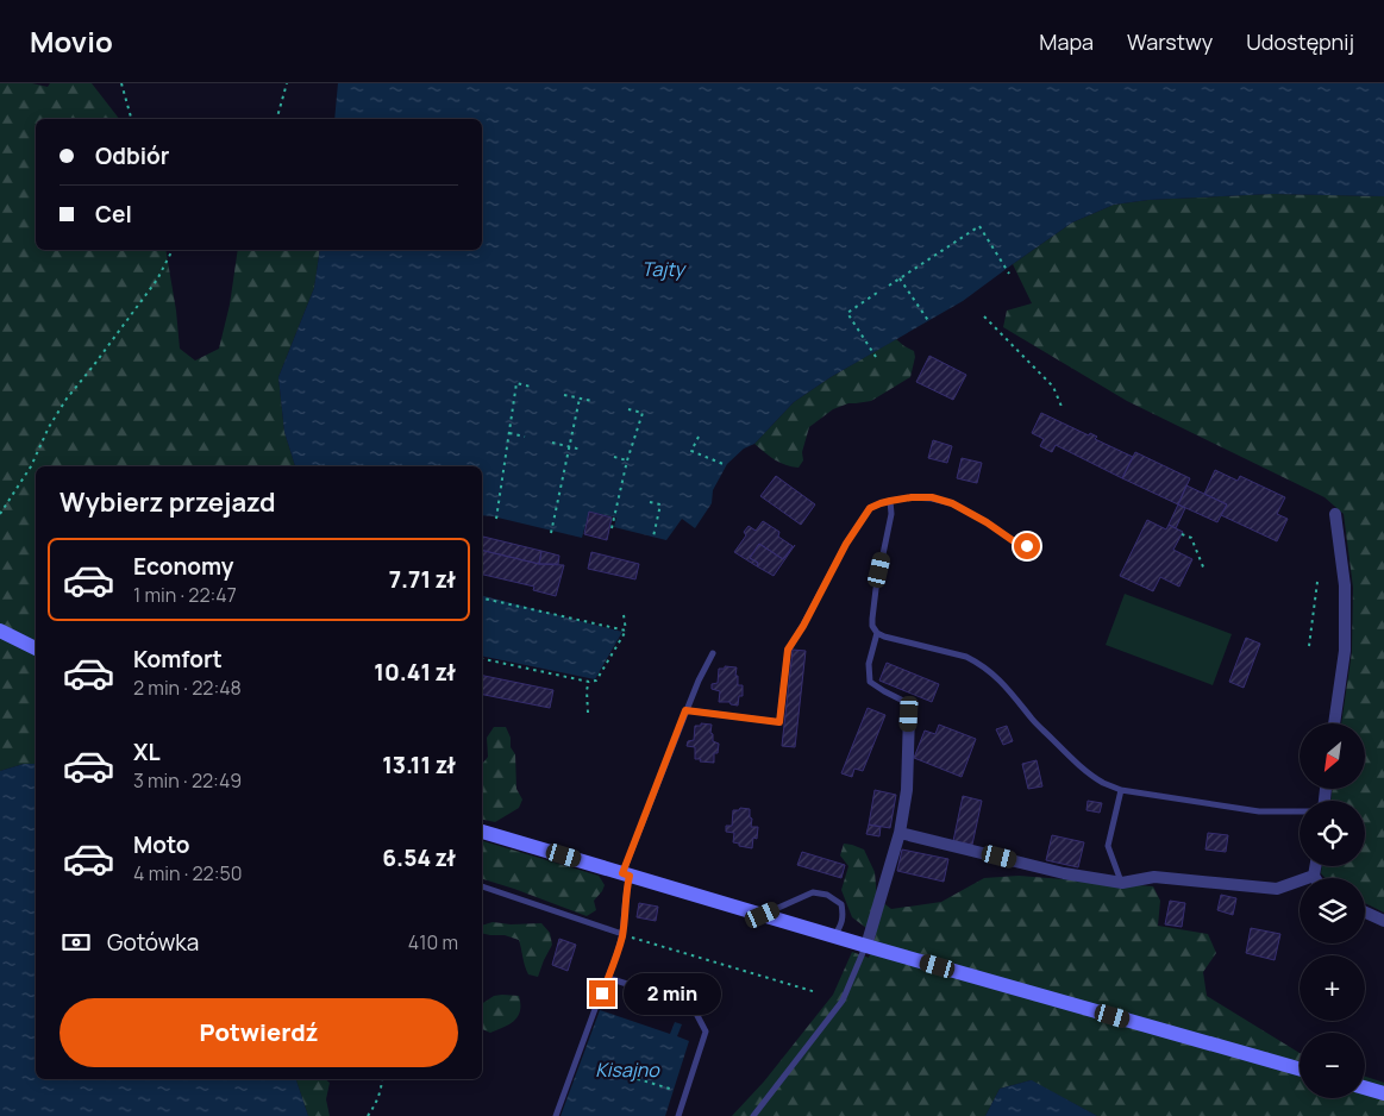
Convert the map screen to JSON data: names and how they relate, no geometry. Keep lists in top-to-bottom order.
{
  "water": ["Tajty", "Kisajno"],
  "north": "bottom left",
  "page": {
    "header": "Movio",
    "nav": ["Mapa", "Warstwy", "Udostępnij"],
    "banner": ["Odbiór", "Cel"],
    "heading": "Wybierz przejazd",
    "list": [
      {
        "name": "Economy",
        "note": "1 min · 22:47",
        "value": "7.71 zł"
      },
      {
        "name": "Komfort",
        "note": "2 min · 22:48",
        "value": "10.41 zł"
      },
      {
        "name": "XL",
        "note": "3 min · 22:49",
        "value": "13.11 zł"
      },
      {
        "name": "Moto",
        "note": "4 min · 22:50",
        "value": "6.54 zł"
      }
    ],
    "map_buttons": ["+", "−"],
    "pay": ["Gotówka", "410 m"],
    "bubble": "2 min",
    "buttons": "Potwierdź"
  }
}
